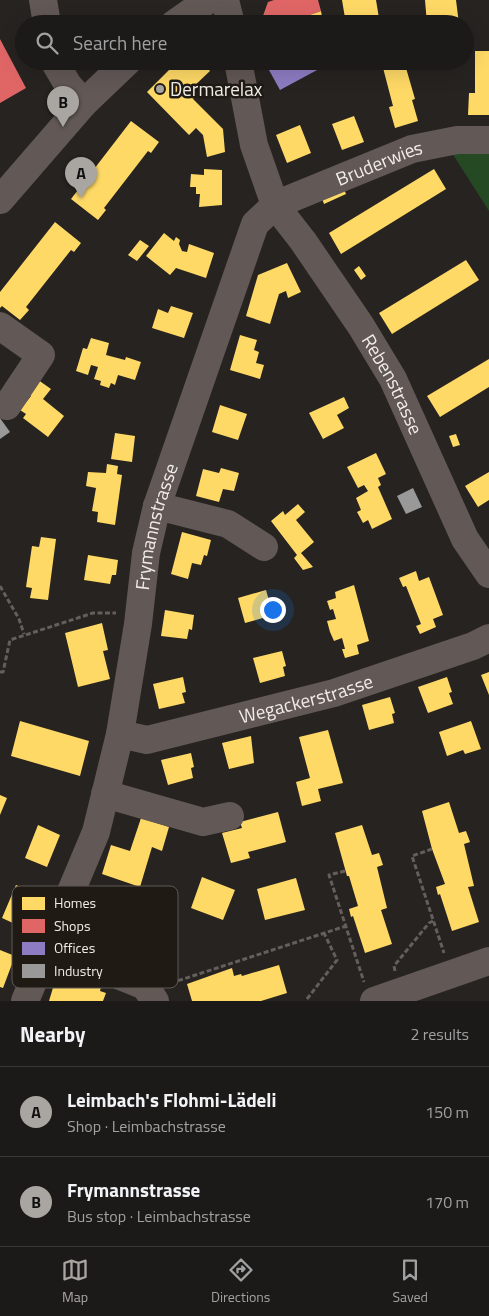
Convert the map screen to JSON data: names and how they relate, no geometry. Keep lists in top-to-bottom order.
{
  "streets": {
    "street": [
      "Bruderwies",
      "Rebenstrasse",
      "Frymannstrasse",
      "Wegackerstrasse"
    ]
  },
  "crossings": [
    ["Bruderwies", "Rebenstrasse"],
    ["Bruderwies", "Frymannstrasse"],
    ["Rebenstrasse", "Frymannstrasse"],
    ["Frymannstrasse", "Wegackerstrasse"]
  ],
  "places": ["Dermarelax"],
  "legend": [
    "Homes",
    "Shops",
    "Offices",
    "Industry"
  ],
  "page": {
    "search": "Search here",
    "pins": ["B", "A"],
    "heading": ["Nearby", "2 results"],
    "list": [
      {
        "mark": "A",
        "name": "Leimbach's Flohmi-Lädeli",
        "note": "Shop · Leimbachstrasse",
        "value": "150 m"
      },
      {
        "mark": "B",
        "name": "Frymannstrasse",
        "note": "Bus stop · Leimbachstrasse",
        "value": "170 m"
      }
    ],
    "nav": ["Map", "Directions", "Saved"]
  }
}
